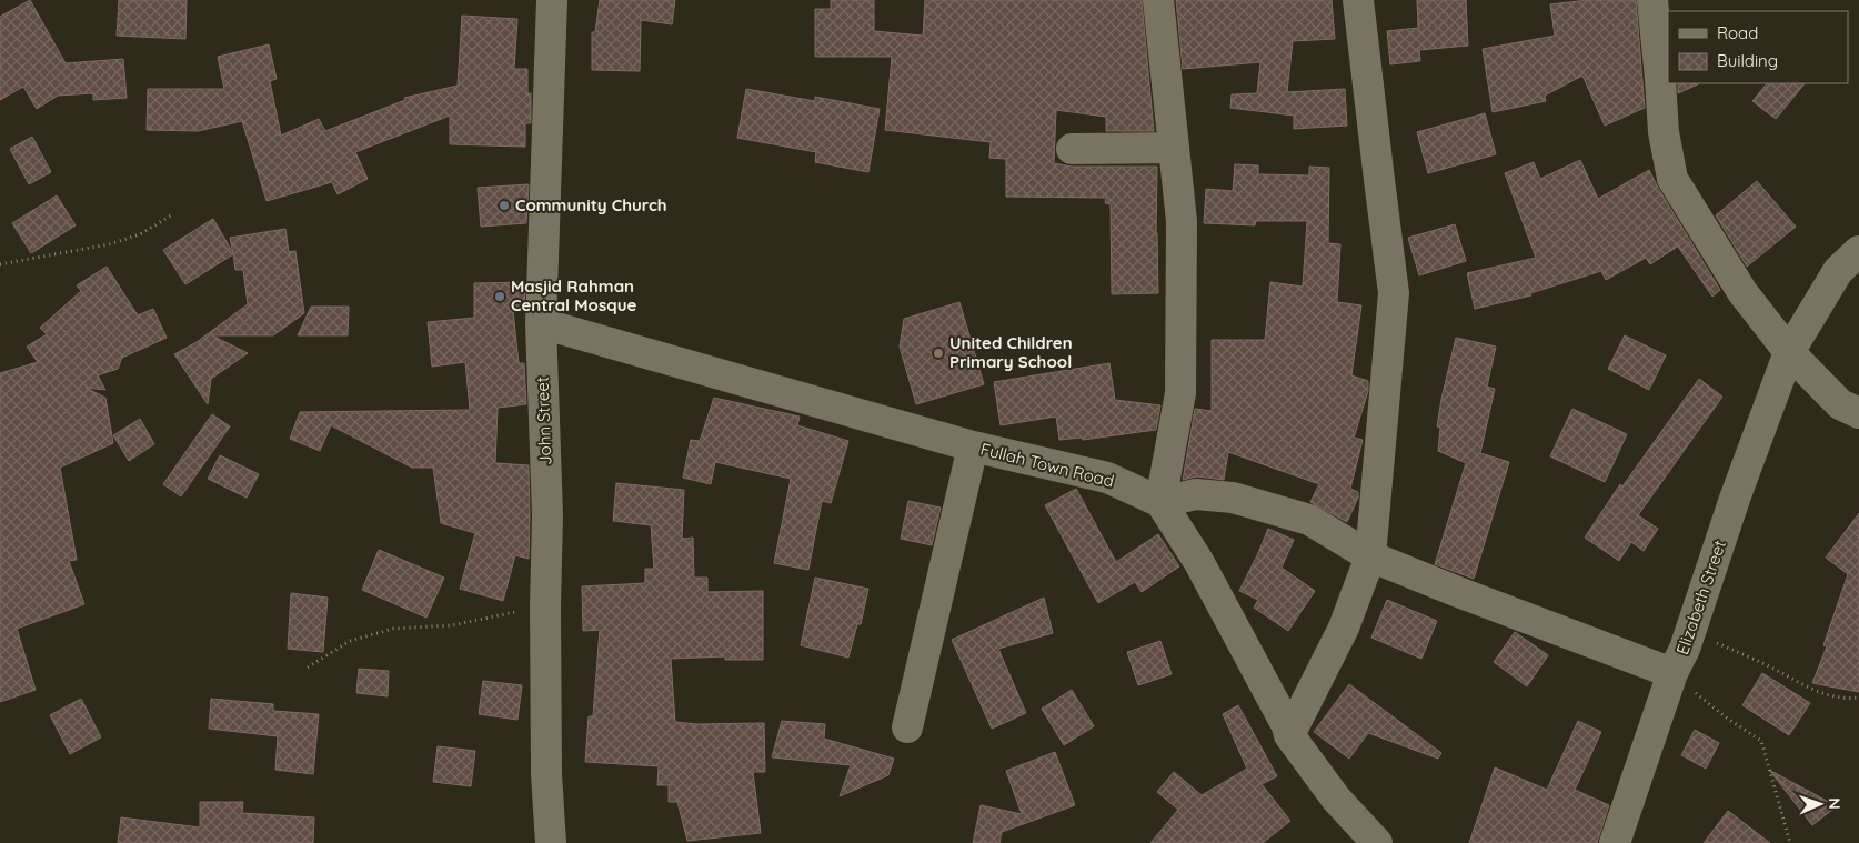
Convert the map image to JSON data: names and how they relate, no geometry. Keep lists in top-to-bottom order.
{
  "streets": {
    "street": ["John Street", "Fullah Town Road", "Elizabeth Street"]
  },
  "crossings": [
    ["John Street", "Fullah Town Road"]
  ],
  "places": ["Community Church", "Masjid Rahman Central Mosque", "United Children Primary School"],
  "legend": ["Road", "Building"],
  "north": "right"
}
